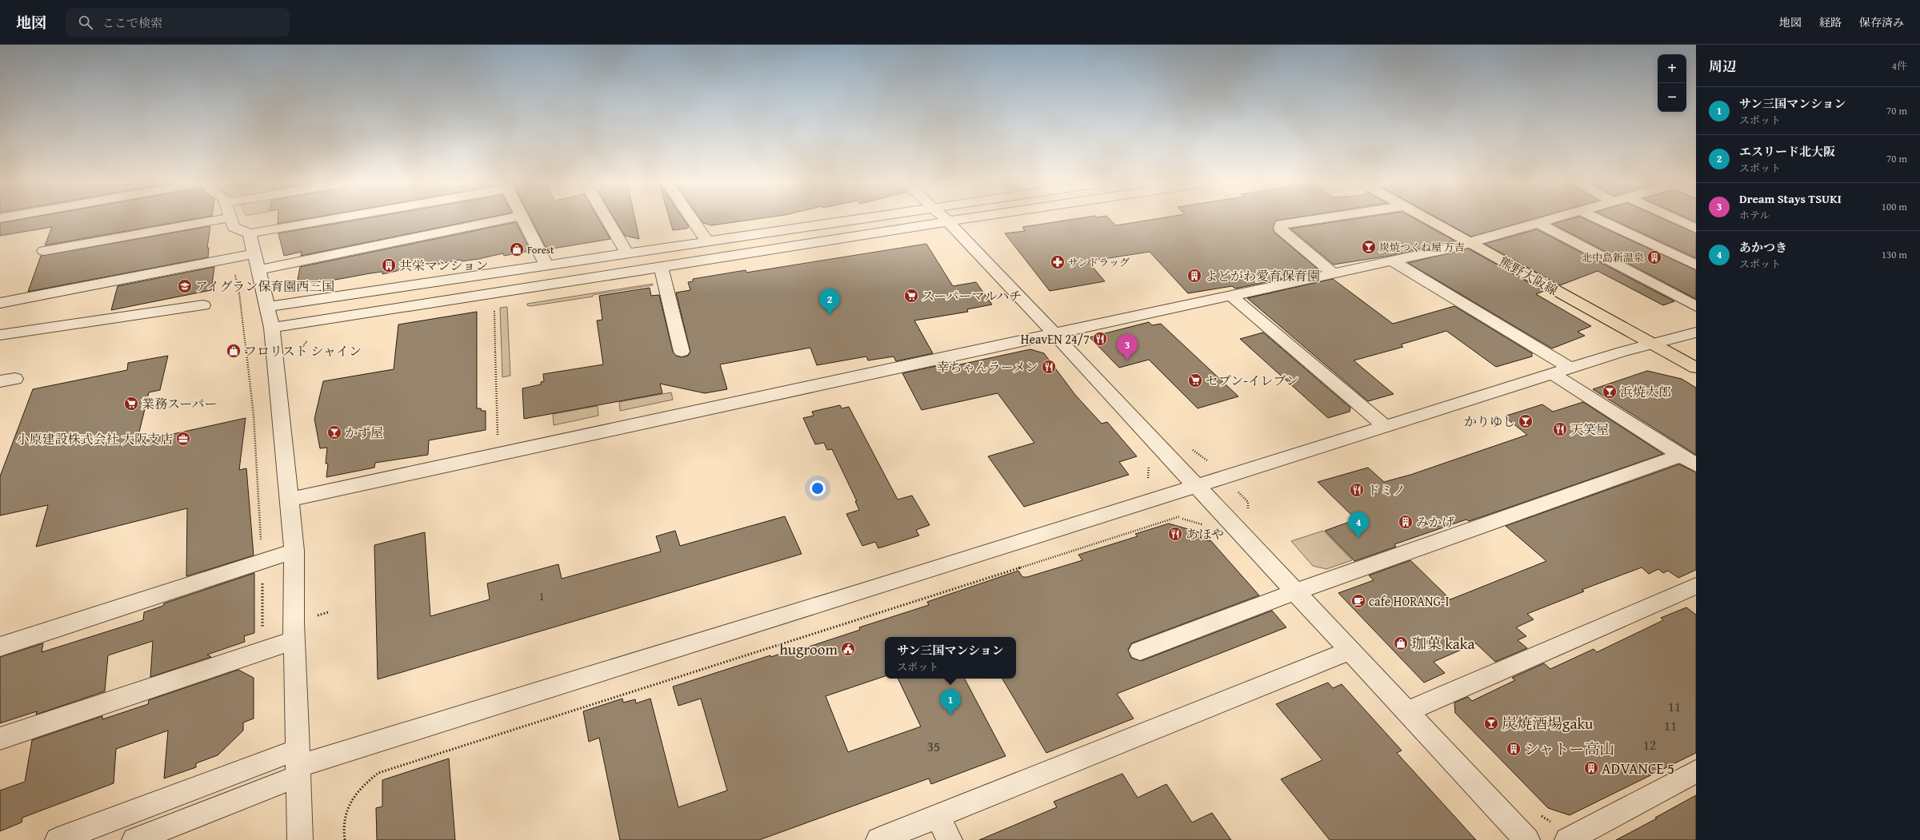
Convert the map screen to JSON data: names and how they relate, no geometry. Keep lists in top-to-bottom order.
{
  "streets": {
    "main road": ["熊野大阪線"]
  },
  "places": {
    "bar": [
      "炭焼つくね屋 万吉",
      "浜焼太郎",
      "かりゆし",
      "かず屋",
      "炭焼酒場gaku"
    ],
    "shop": ["Forest", "フロリスト シャイン", "珈菓 kaka"],
    "building": [
      "北中島新温泉",
      "共栄マンション",
      "よどがわ愛育保育園",
      "みかげ",
      "シャトー高山",
      "ADVANCE 5"
    ],
    "pharmacy": ["サンドラッグ"],
    "school or university": ["アイグラン保育園西三国"],
    "supermarket": ["スーパーマルハチ", "セブン-イレブン", "業務スーパー"],
    "restaurant": [
      "HeavEN 24/7",
      "幸ちゃんラーメン",
      "天笑屋",
      "ドミノ",
      "あほや"
    ],
    "office": ["小原建設株式会社 大阪支店"],
    "cafe": ["cafe HORANG-I"],
    "public building": ["hugroom"]
  },
  "house_numbers": [
    "1",
    "11",
    "11",
    "12",
    "35"
  ],
  "page": {
    "header": "地図",
    "search": "ここで検索",
    "nav": ["地図", "経路", "保存済み"],
    "heading": ["周辺", "4件"],
    "map_buttons": ["+", "−"],
    "list": [
      {
        "mark": "1",
        "name": "サン三国マンション",
        "note": "スポット",
        "value": "70 m"
      },
      {
        "mark": "2",
        "name": "エスリード北大阪",
        "note": "スポット",
        "value": "70 m"
      },
      {
        "mark": "3",
        "name": "Dream Stays TSUKI",
        "note": "ホテル",
        "value": "100 m"
      },
      {
        "mark": "4",
        "name": "あかつき",
        "note": "スポット",
        "value": "130 m"
      }
    ],
    "pins": [
      "2",
      "3",
      "4",
      "1"
    ],
    "popup": ["サン三国マンション", "スポット"]
  }
}
